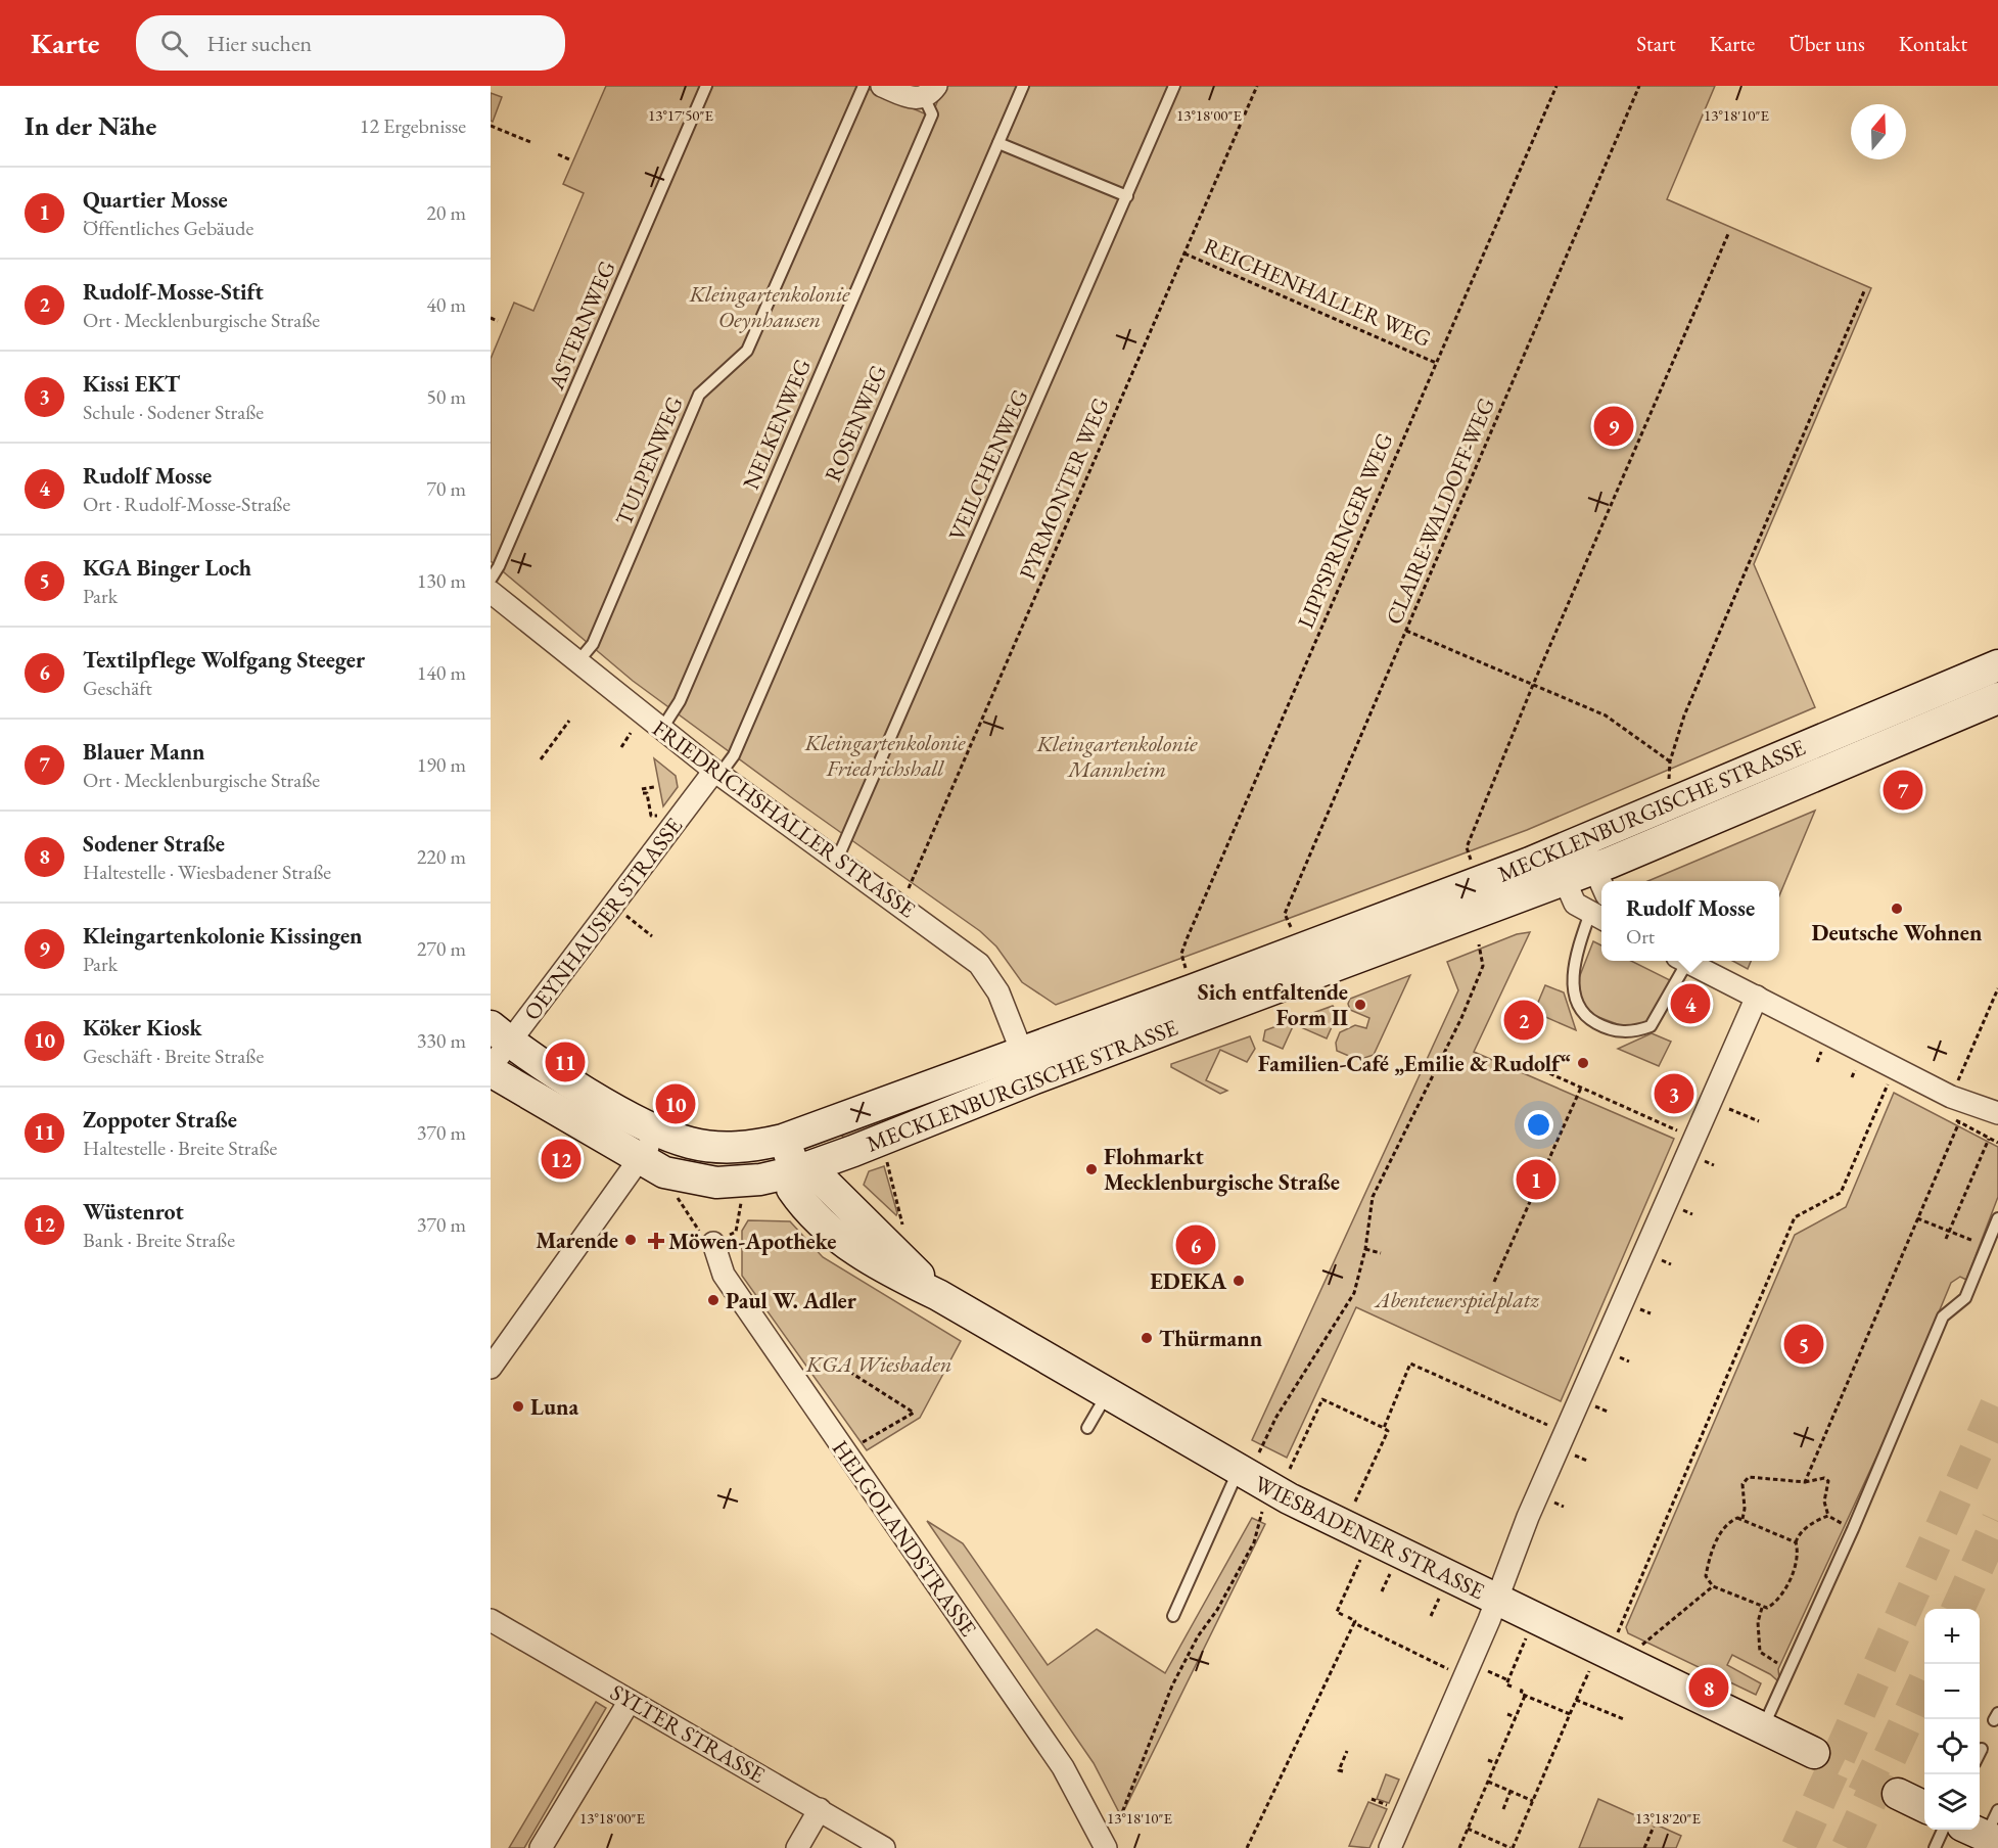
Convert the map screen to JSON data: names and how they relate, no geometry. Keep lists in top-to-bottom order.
{
  "streets": {
    "main road": ["MECKLENBURGISCHE STRASSE", "WIESBADENER STRASSE"],
    "street": [
      "FRIEDRICHSHALLER STRASSE",
      "OEYNHAUSER STRASSE",
      "HELGOLANDSTRASSE",
      "SYLTER STRASSE"
    ],
    "lane": [
      "ASTERNWEG",
      "ROSENWEG",
      "NELKENWEG",
      "TULPENWEG",
      "VEILCHENWEG"
    ],
    "path": [
      "REICHENHALLER WEG",
      "PYRMONTER WEG",
      "CLAIRE-WALDOFF-WEG",
      "LIPPSPRINGER WEG"
    ]
  },
  "crossings": [
    ["REICHENHALLER WEG", "PYRMONTER WEG"],
    ["REICHENHALLER WEG", "LIPPSPRINGER WEG"],
    ["ROSENWEG", "FRIEDRICHSHALLER STRASSE"],
    ["ROSENWEG", "OEYNHAUSER STRASSE"],
    ["NELKENWEG", "FRIEDRICHSHALLER STRASSE"],
    ["TULPENWEG", "FRIEDRICHSHALLER STRASSE"],
    ["VEILCHENWEG", "FRIEDRICHSHALLER STRASSE"],
    ["PYRMONTER WEG", "FRIEDRICHSHALLER STRASSE"],
    ["CLAIRE-WALDOFF-WEG", "MECKLENBURGISCHE STRASSE"],
    ["LIPPSPRINGER WEG", "MECKLENBURGISCHE STRASSE"],
    ["MECKLENBURGISCHE STRASSE", "FRIEDRICHSHALLER STRASSE"],
    ["MECKLENBURGISCHE STRASSE", "OEYNHAUSER STRASSE"],
    ["MECKLENBURGISCHE STRASSE", "WIESBADENER STRASSE"],
    ["FRIEDRICHSHALLER STRASSE", "OEYNHAUSER STRASSE"]
  ],
  "parks": [
    "Kleingartenkolonie Oeynhausen",
    "Kleingartenkolonie Friedrichshall",
    "Kleingartenkolonie Mannheim",
    "Abenteuerspielplatz",
    "KGA Wiesbaden"
  ],
  "places": {
    "other": [
      "Deutsche Wohnen",
      "Sich entfaltende Form II",
      "Familien-Café „Emilie & Rudolf“",
      "Flohmarkt Mecklenburgische Straße",
      "Marende",
      "EDEKA",
      "Paul W. Adler",
      "Thürmann",
      "Luna"
    ],
    "health": ["Möwen-Apotheke"]
  },
  "north": "top",
  "page": {
    "header": "Karte",
    "search": "Hier suchen",
    "nav": [
      "Start",
      "Karte",
      "Über uns",
      "Kontakt"
    ],
    "heading": ["In der Nähe", "12 Ergebnisse"],
    "list": [
      {
        "mark": "1",
        "name": "Quartier Mosse",
        "note": "Öffentliches Gebäude",
        "value": "20 m"
      },
      {
        "mark": "2",
        "name": "Rudolf-Mosse-Stift",
        "note": "Ort · Mecklenburgische Straße",
        "value": "40 m"
      },
      {
        "mark": "3",
        "name": "Kissi EKT",
        "note": "Schule · Sodener Straße",
        "value": "50 m"
      },
      {
        "mark": "4",
        "name": "Rudolf Mosse",
        "note": "Ort · Rudolf-Mosse-Straße",
        "value": "70 m"
      },
      {
        "mark": "5",
        "name": "KGA Binger Loch",
        "note": "Park",
        "value": "130 m"
      },
      {
        "mark": "6",
        "name": "Textilpflege Wolfgang Steeger",
        "note": "Geschäft",
        "value": "140 m"
      },
      {
        "mark": "7",
        "name": "Blauer Mann",
        "note": "Ort · Mecklenburgische Straße",
        "value": "190 m"
      },
      {
        "mark": "8",
        "name": "Sodener Straße",
        "note": "Haltestelle · Wiesbadener Straße",
        "value": "220 m"
      },
      {
        "mark": "9",
        "name": "Kleingartenkolonie Kissingen",
        "note": "Park",
        "value": "270 m"
      },
      {
        "mark": "10",
        "name": "Köker Kiosk",
        "note": "Geschäft · Breite Straße",
        "value": "330 m"
      },
      {
        "mark": "11",
        "name": "Zoppoter Straße",
        "note": "Haltestelle · Breite Straße",
        "value": "370 m"
      },
      {
        "mark": "12",
        "name": "Wüstenrot",
        "note": "Bank · Breite Straße",
        "value": "370 m"
      }
    ],
    "pins": [
      "9",
      "7",
      "4",
      "2",
      "11",
      "3",
      "10",
      "12",
      "1",
      "6",
      "5",
      "8"
    ],
    "popup": ["Rudolf Mosse", "Ort"],
    "map_buttons": ["+", "−"]
  },
  "coordinates": [
    "13°17'50\"E",
    "13°18'00\"E",
    "13°18'10\"E",
    "13°18'20\"E"
  ]
}
